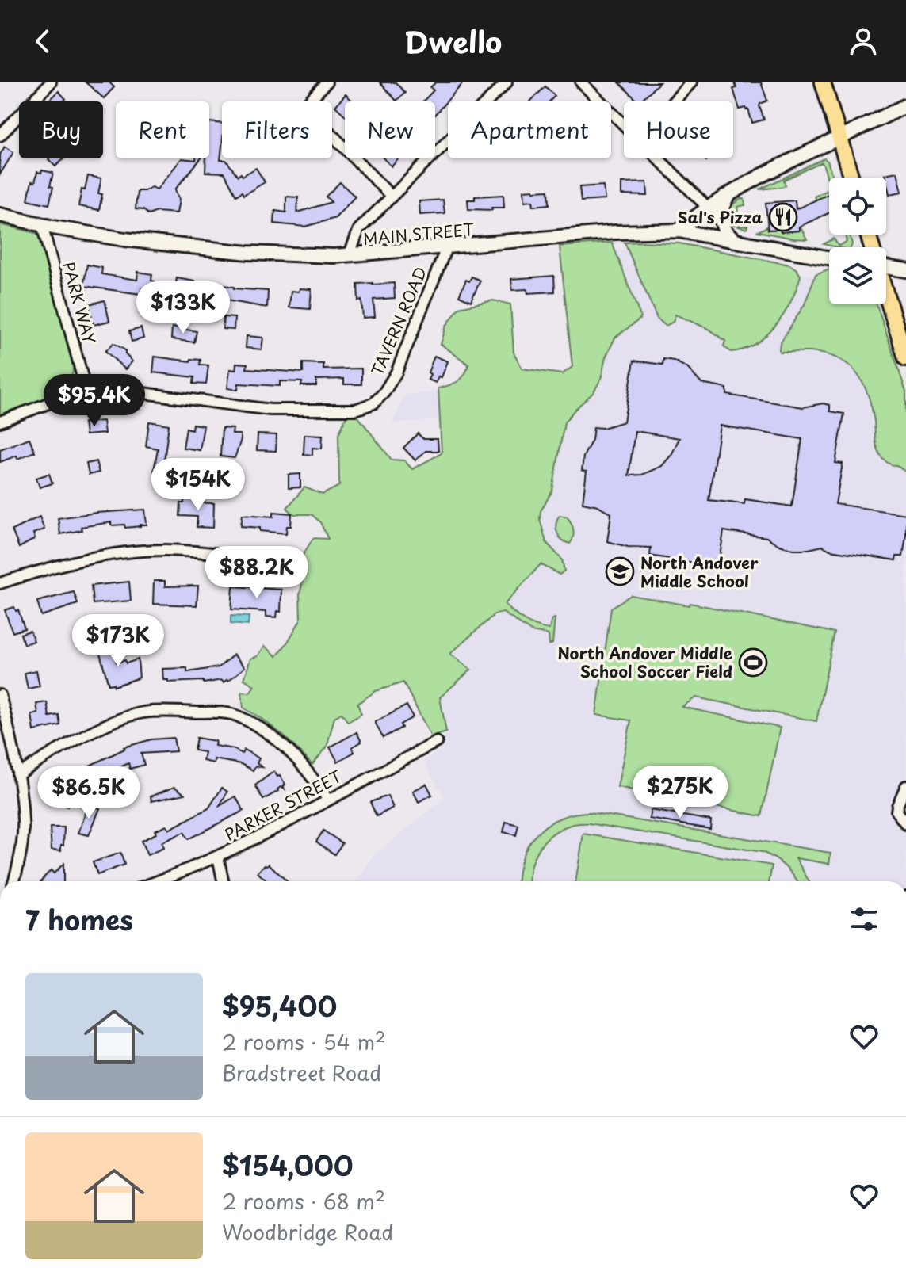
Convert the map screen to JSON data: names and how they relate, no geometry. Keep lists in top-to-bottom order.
{
  "streets": {
    "main road": ["MAIN STREET"],
    "street": ["PARK WAY", "TAVERN ROAD", "PARKER STREET"]
  },
  "crossings": [
    ["MAIN STREET", "PARK WAY"],
    ["MAIN STREET", "TAVERN ROAD"],
    ["PARK WAY", "TAVERN ROAD"]
  ],
  "places": {
    "restaurant": ["Sal's Pizza"],
    "school or university": ["North Andover Middle School"],
    "sports": ["North Andover Middle School Soccer Field"]
  },
  "page": {
    "header": "Dwello",
    "chip": [
      "Buy",
      "Rent",
      "Filters",
      "New",
      "Apartment",
      "House"
    ],
    "price": [
      "$133K",
      "$95.4K",
      "$154K",
      "$88.2K",
      "$173K",
      "$275K",
      "$86.5K"
    ],
    "heading": "7 homes",
    "list": [
      {
        "name": "$95,400",
        "note": "2 rooms · 54 m² · Bradstreet Road"
      },
      {
        "name": "$154,000",
        "note": "2 rooms · 68 m² · Woodbridge Road"
      }
    ]
  }
}
